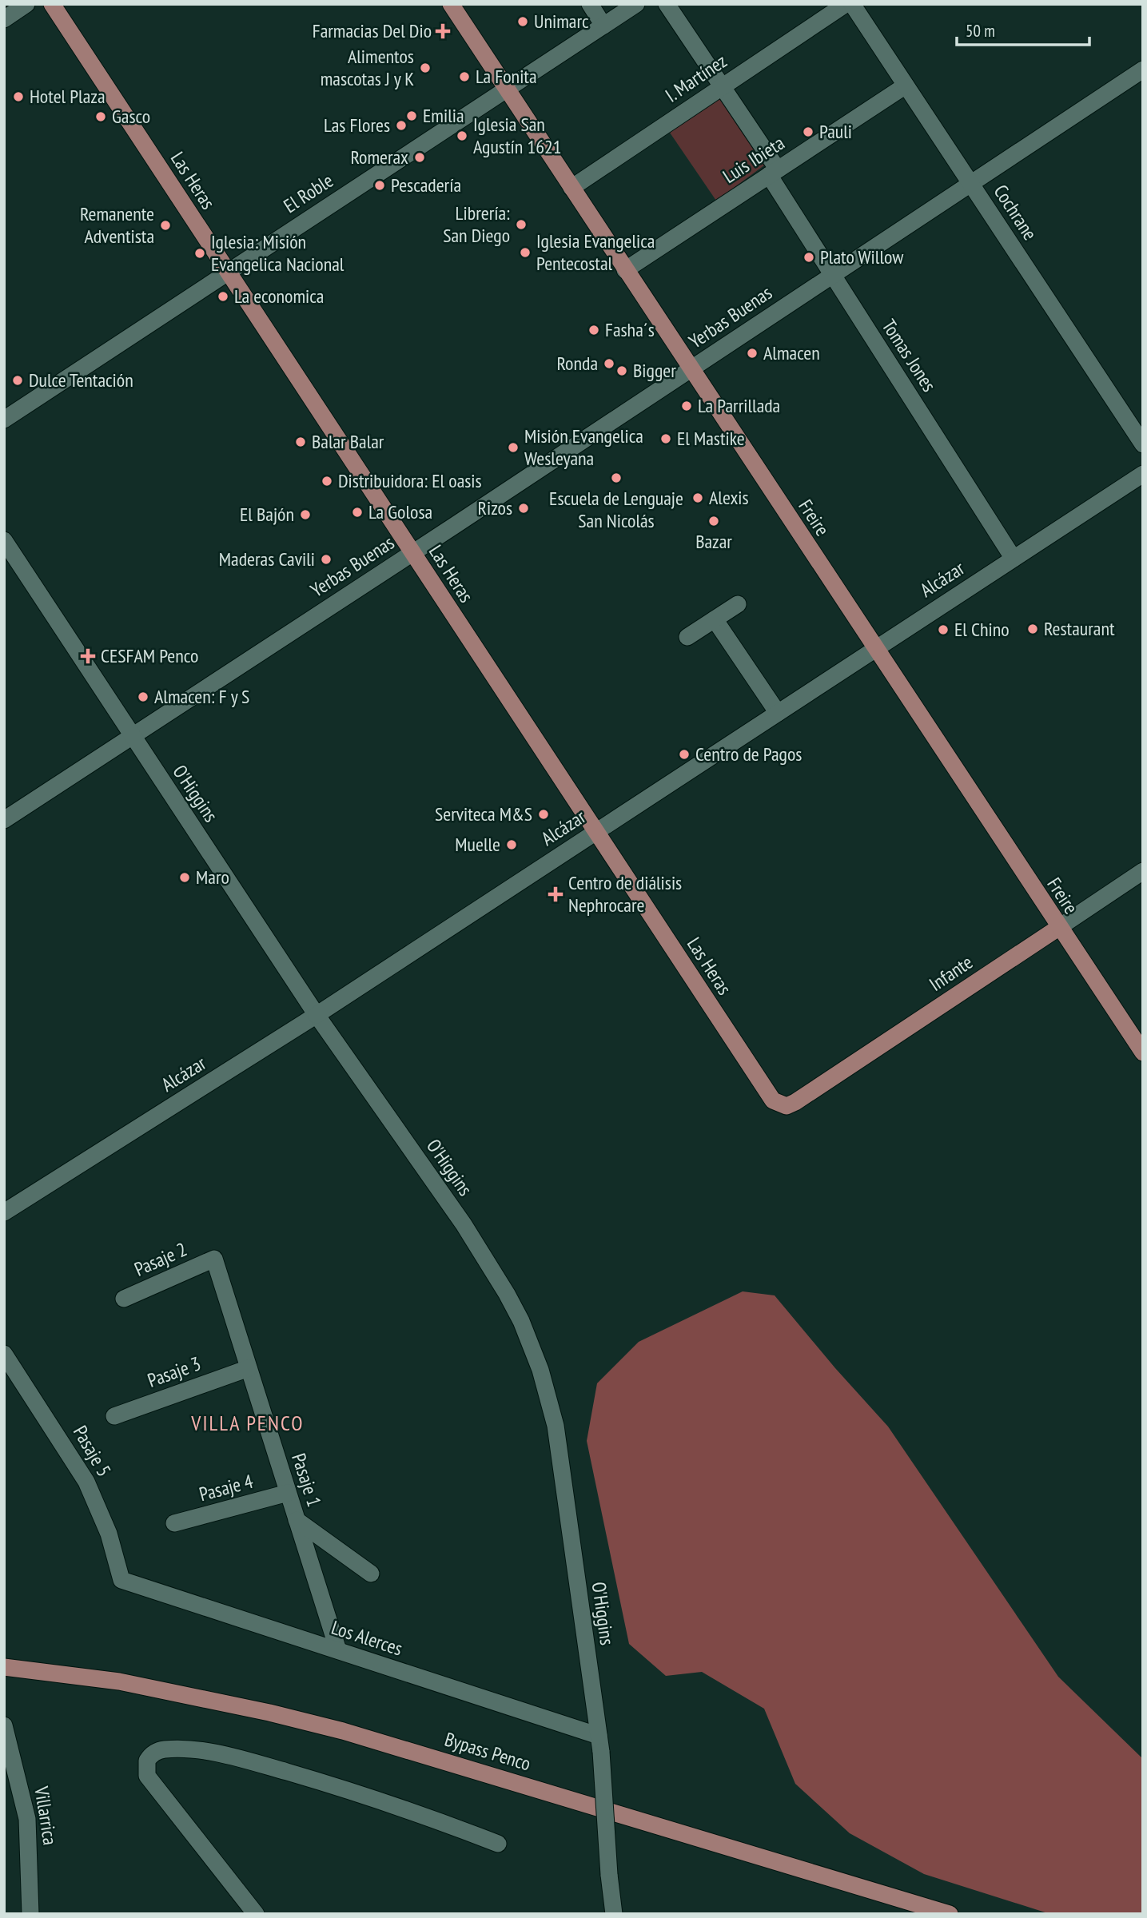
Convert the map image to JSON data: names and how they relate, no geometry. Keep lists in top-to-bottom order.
{
  "streets": {
    "main road": [
      "Las Heras",
      "Freire",
      "Infante",
      "Bypass Penco"
    ],
    "street": [
      "I. Martínez",
      "Luis Ibieta",
      "El Roble",
      "Cochrane",
      "Yerbas Buenas",
      "Tomas Jones",
      "Alcázar",
      "O'Higgins",
      "Pasaje 2",
      "Pasaje 3",
      "Pasaje 5",
      "Pasaje 1",
      "Pasaje 4",
      "Los Alerces",
      "Villarrica"
    ]
  },
  "crossings": [
    ["I. Martínez", "Tomas Jones"],
    ["I. Martínez", "Freire"],
    ["Luis Ibieta", "Cochrane"],
    ["Luis Ibieta", "Tomas Jones"],
    ["Luis Ibieta", "Freire"],
    ["Las Heras", "El Roble"],
    ["Las Heras", "Yerbas Buenas"],
    ["Las Heras", "Alcázar"],
    ["Las Heras", "Infante"],
    ["El Roble", "Freire"],
    ["Cochrane", "Yerbas Buenas"],
    ["Yerbas Buenas", "Tomas Jones"],
    ["Yerbas Buenas", "Freire"],
    ["Yerbas Buenas", "O'Higgins"],
    ["Tomas Jones", "Alcázar"],
    ["Freire", "Alcázar"],
    ["Freire", "Infante"],
    ["Alcázar", "O'Higgins"],
    ["O'Higgins", "Los Alerces"],
    ["Pasaje 2", "Pasaje 1"],
    ["Pasaje 3", "Pasaje 1"],
    ["Pasaje 5", "Los Alerces"],
    ["Pasaje 1", "Pasaje 4"],
    ["Pasaje 1", "Los Alerces"]
  ],
  "districts": ["VILLA PENCO"],
  "places": {
    "other": [
      "Unimarc",
      "Alimentos mascotas J y K",
      "La Fonita",
      "Hotel Plaza",
      "Emilia",
      "Gasco",
      "Las Flores",
      "Pauli",
      "Iglesia San Agustín 1621",
      "Romerax",
      "Pescadería",
      "Librería: San Diego",
      "Remanente Adventista",
      "Iglesia Evangelica Pentecostal",
      "Iglesia: Misión Evangelica Nacional",
      "Plato Willow",
      "La economica",
      "Fasha´s",
      "Almacen",
      "Ronda",
      "Bigger",
      "Dulce Tentación",
      "La Parrillada",
      "El Mastike",
      "Balar Balar",
      "Misión Evangelica Wesleyana",
      "Escuela de Lenguaje San Nicolás",
      "Distribuidora: El oasis",
      "Alexis",
      "Rizos",
      "La Golosa",
      "El Bajón",
      "Bazar",
      "Maderas Cavili",
      "Restaurant",
      "El Chino",
      "Almacen: F y S",
      "Centro de Pagos",
      "Serviteca M&S",
      "Muelle",
      "Maro"
    ],
    "health": ["Farmacias Del Dio", "CESFAM Penco", "Centro de diálisis Nephrocare"]
  },
  "scale_bar": "50 m"
}
